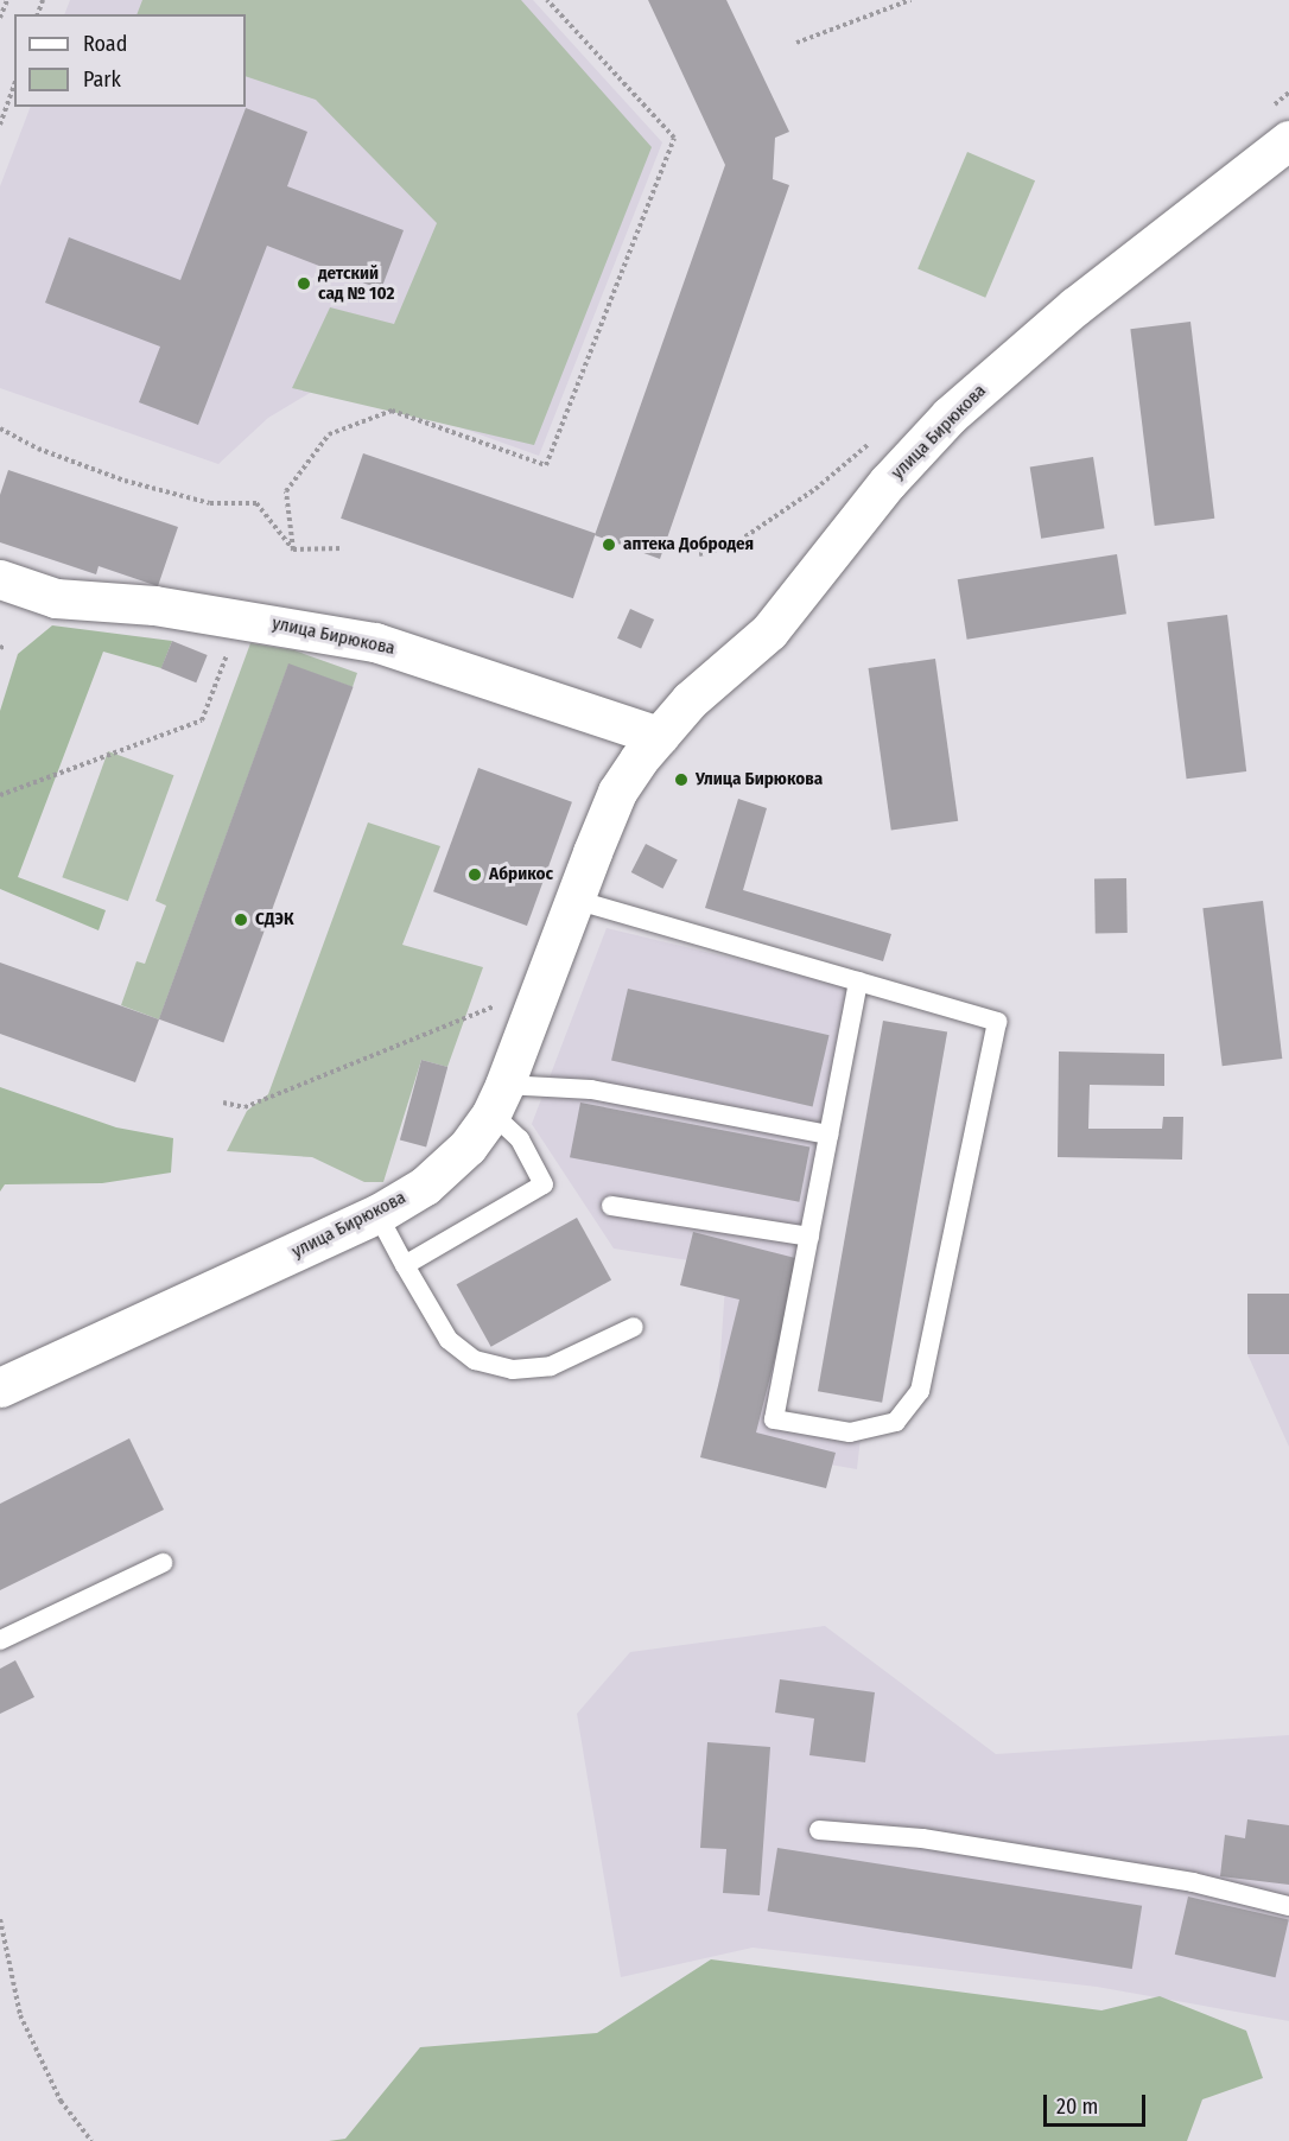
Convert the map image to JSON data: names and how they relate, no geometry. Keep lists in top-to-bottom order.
{
  "streets": {
    "street": ["улица Бирюкова"]
  },
  "places": [
    "детский сад № 102",
    "аптека Добродея",
    "Улица Бирюкова",
    "Абрикос",
    "СДЭК"
  ],
  "legend": ["Road", "Park"],
  "scale_bar": "20 m"
}
